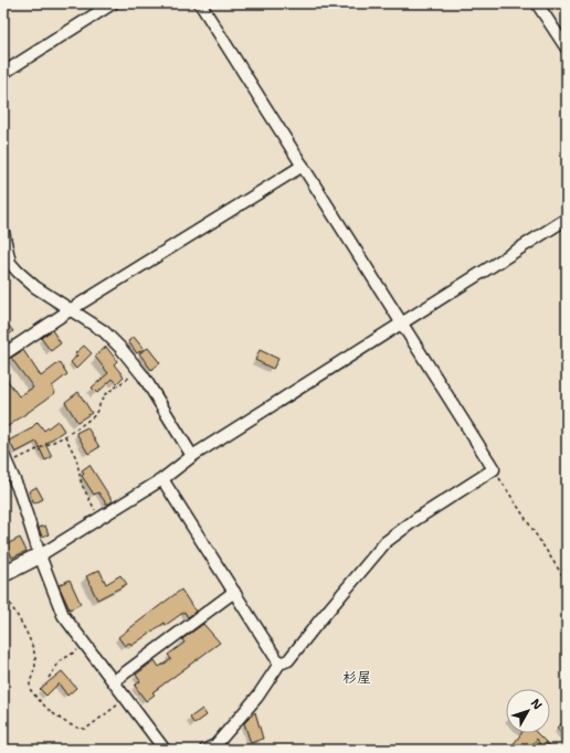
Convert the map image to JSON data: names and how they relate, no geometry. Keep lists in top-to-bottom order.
{
  "districts": ["杉屋"],
  "north": "top right"
}
